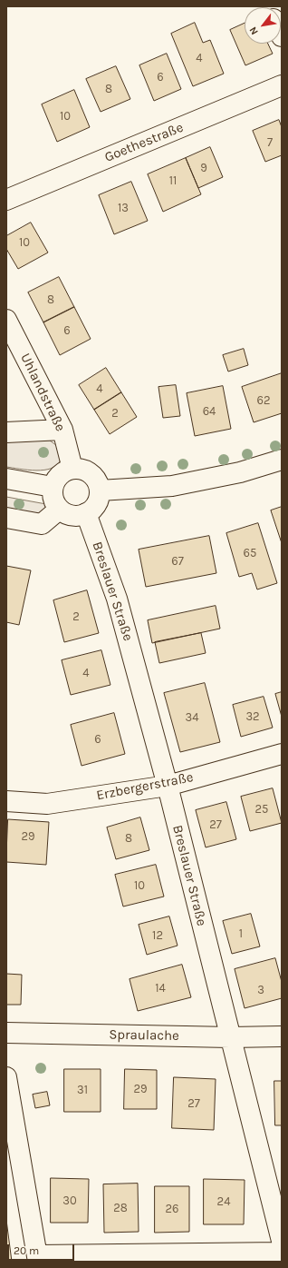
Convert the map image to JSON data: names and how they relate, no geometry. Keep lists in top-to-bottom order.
{
  "streets": {
    "street": [
      "Goethestraße",
      "Uhlandstraße",
      "Breslauer Straße",
      "Erzbergerstraße",
      "Spraulache"
    ]
  },
  "crossings": [
    ["Uhlandstraße", "Breslauer Straße"],
    ["Breslauer Straße", "Erzbergerstraße"],
    ["Breslauer Straße", "Spraulache"]
  ],
  "house_numbers": [
    "4",
    "6",
    "8",
    "10",
    "7",
    "9",
    "11",
    "13",
    "10",
    "8",
    "6",
    "4",
    "62",
    "64",
    "2",
    "65",
    "67",
    "2",
    "4",
    "32",
    "34",
    "6",
    "25",
    "27",
    "29",
    "8",
    "10",
    "1",
    "12",
    "14",
    "3",
    "29",
    "31",
    "27",
    "30",
    "24",
    "28",
    "26"
  ],
  "scale_bar": "20 m",
  "north": "bottom left"
}
